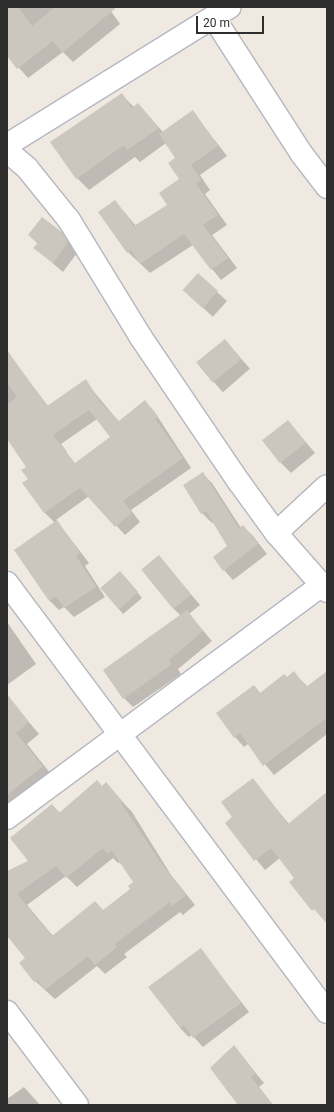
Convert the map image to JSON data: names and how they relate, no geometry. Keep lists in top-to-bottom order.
{
  "scale_bar": "20 m"
}
